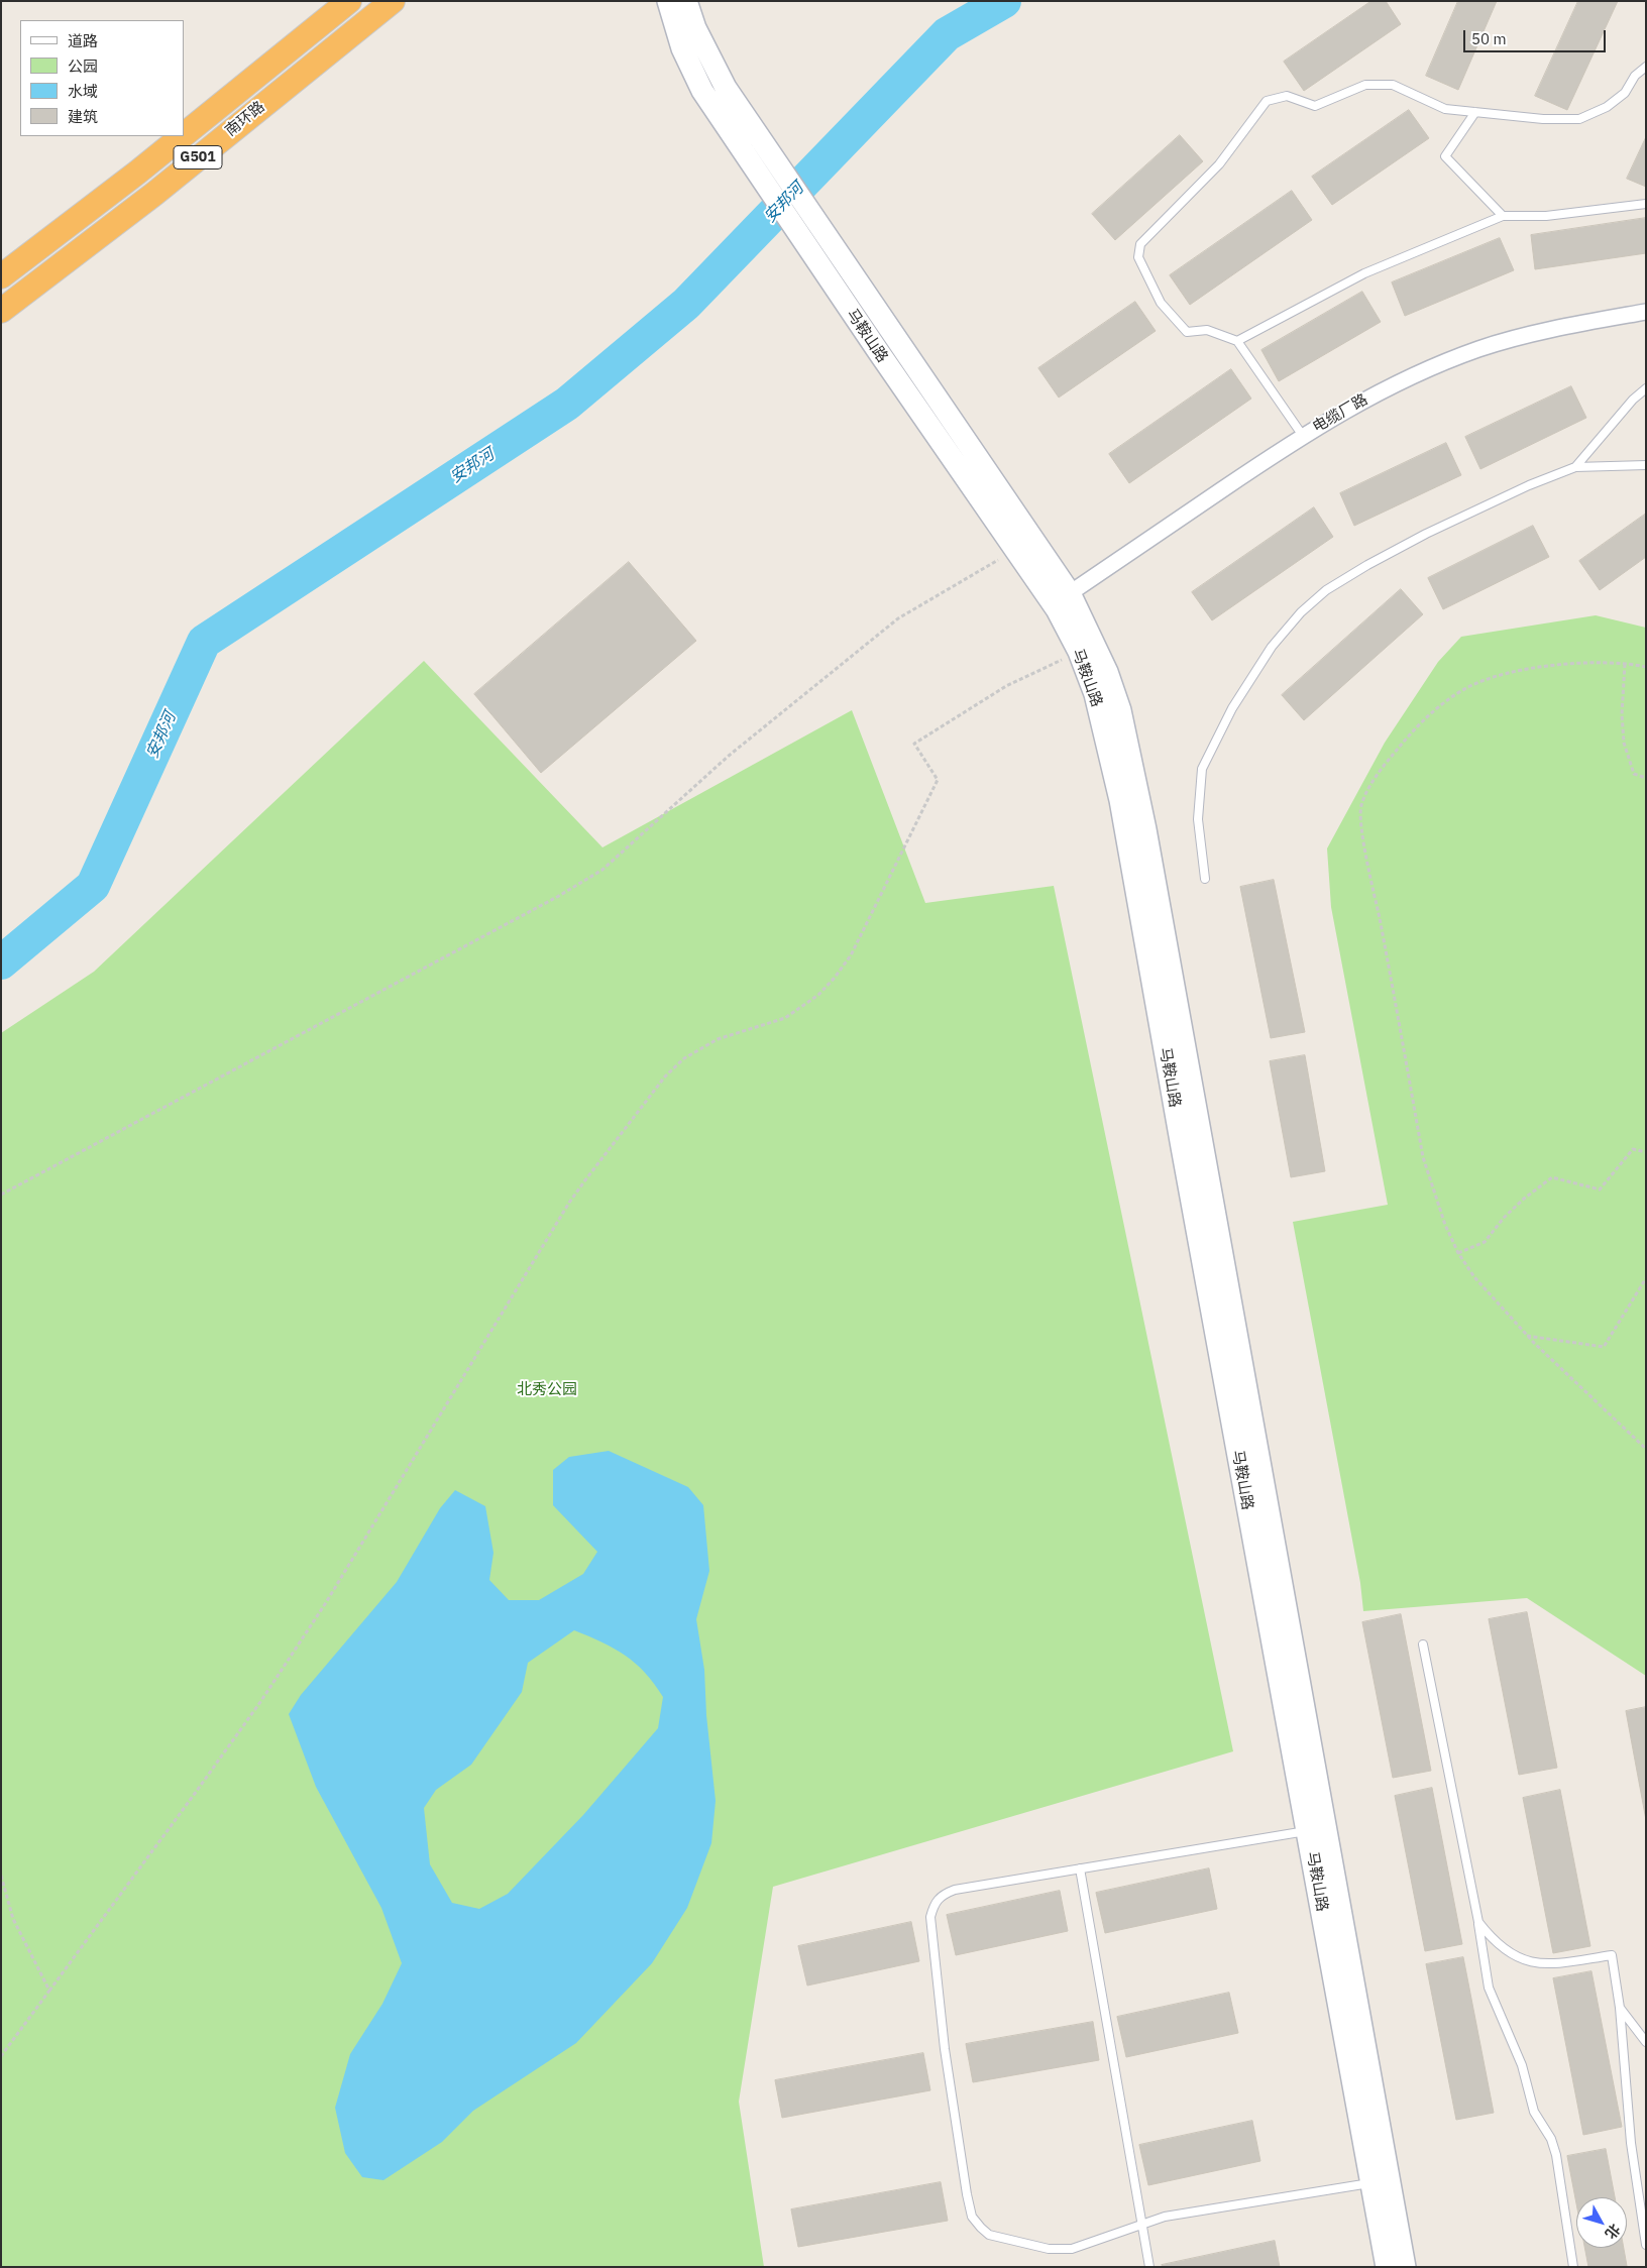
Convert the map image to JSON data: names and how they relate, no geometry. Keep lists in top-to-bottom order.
{
  "streets": {
    "highway": ["南环路", "G501"],
    "main road": ["马鞍山路"],
    "street": ["电缆厂路"]
  },
  "crossings": [
    ["马鞍山路", "电缆厂路"]
  ],
  "water": ["安邦河"],
  "parks": ["北秀公园"],
  "legend": [
    "道路",
    "公园",
    "水域",
    "建筑"
  ],
  "scale_bar": "50 m",
  "north": "bottom right"
}
